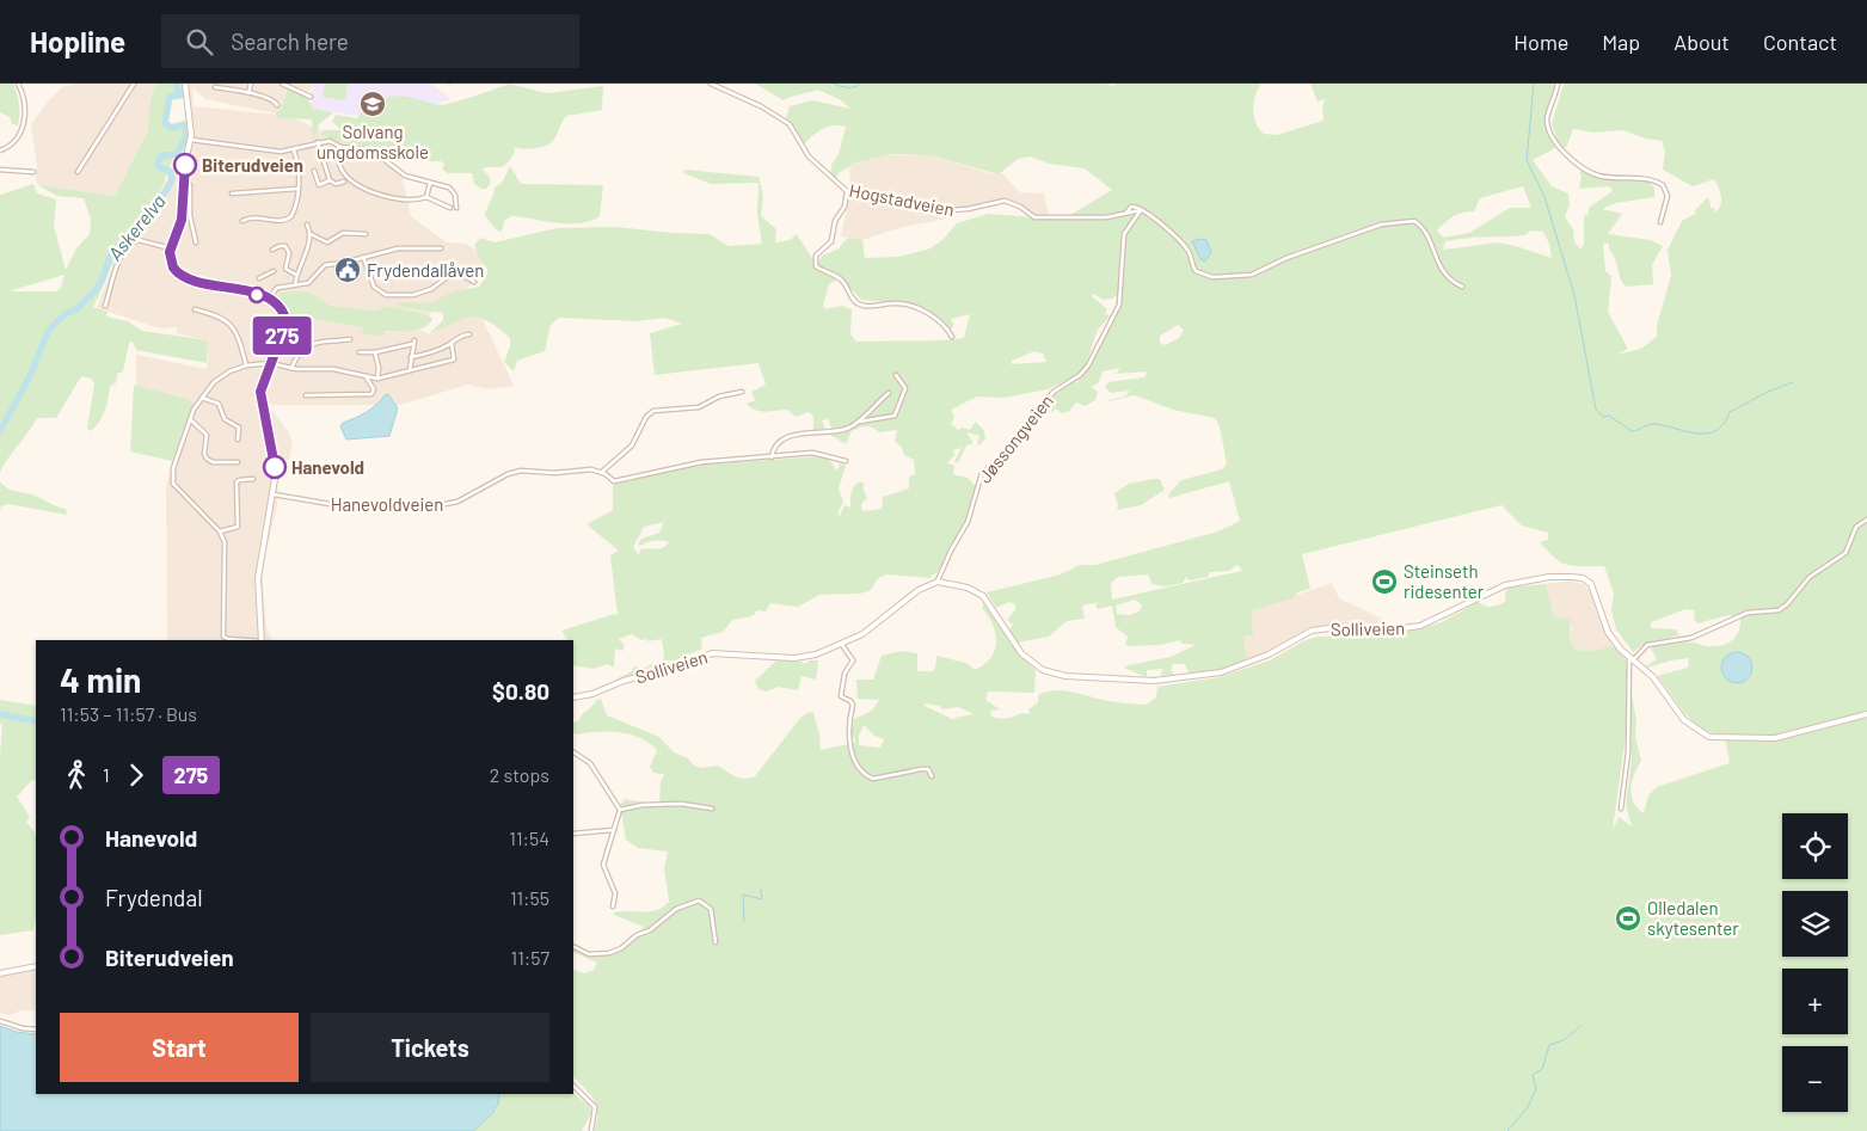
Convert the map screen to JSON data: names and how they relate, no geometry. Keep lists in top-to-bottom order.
{
  "streets": {
    "street": [
      "Hogstadveien",
      "Jøssongveien",
      "Hanevoldveien",
      "Solliveien"
    ]
  },
  "crossings": [
    ["Hogstadveien", "Jøssongveien"],
    ["Jøssongveien", "Solliveien"]
  ],
  "water": ["Askerelva"],
  "places": {
    "school or university": ["Solvang ungdomsskole"],
    "other": ["Biterudveien", "Hanevold"],
    "public building": ["Frydendallåven"],
    "sports": ["Steinseth ridesenter", "Olledalen skytesenter"]
  },
  "lines": ["bus line 275"],
  "page": {
    "header": "Hopline",
    "search": "Search here",
    "nav": [
      "Home",
      "Map",
      "About",
      "Contact"
    ],
    "on_map": "275",
    "heading": ["4 min", "11:53 – 11:57 · Bus", "$0.80"],
    "legs": ["1", "275", "2 stops"],
    "list": [
      {
        "name": "Hanevold",
        "value": "11:54"
      },
      {
        "name": "Frydendal",
        "value": "11:55"
      },
      {
        "name": "Biterudveien",
        "value": "11:57"
      }
    ],
    "map_buttons": ["+", "−"],
    "buttons": ["Start", "Tickets"]
  }
}
